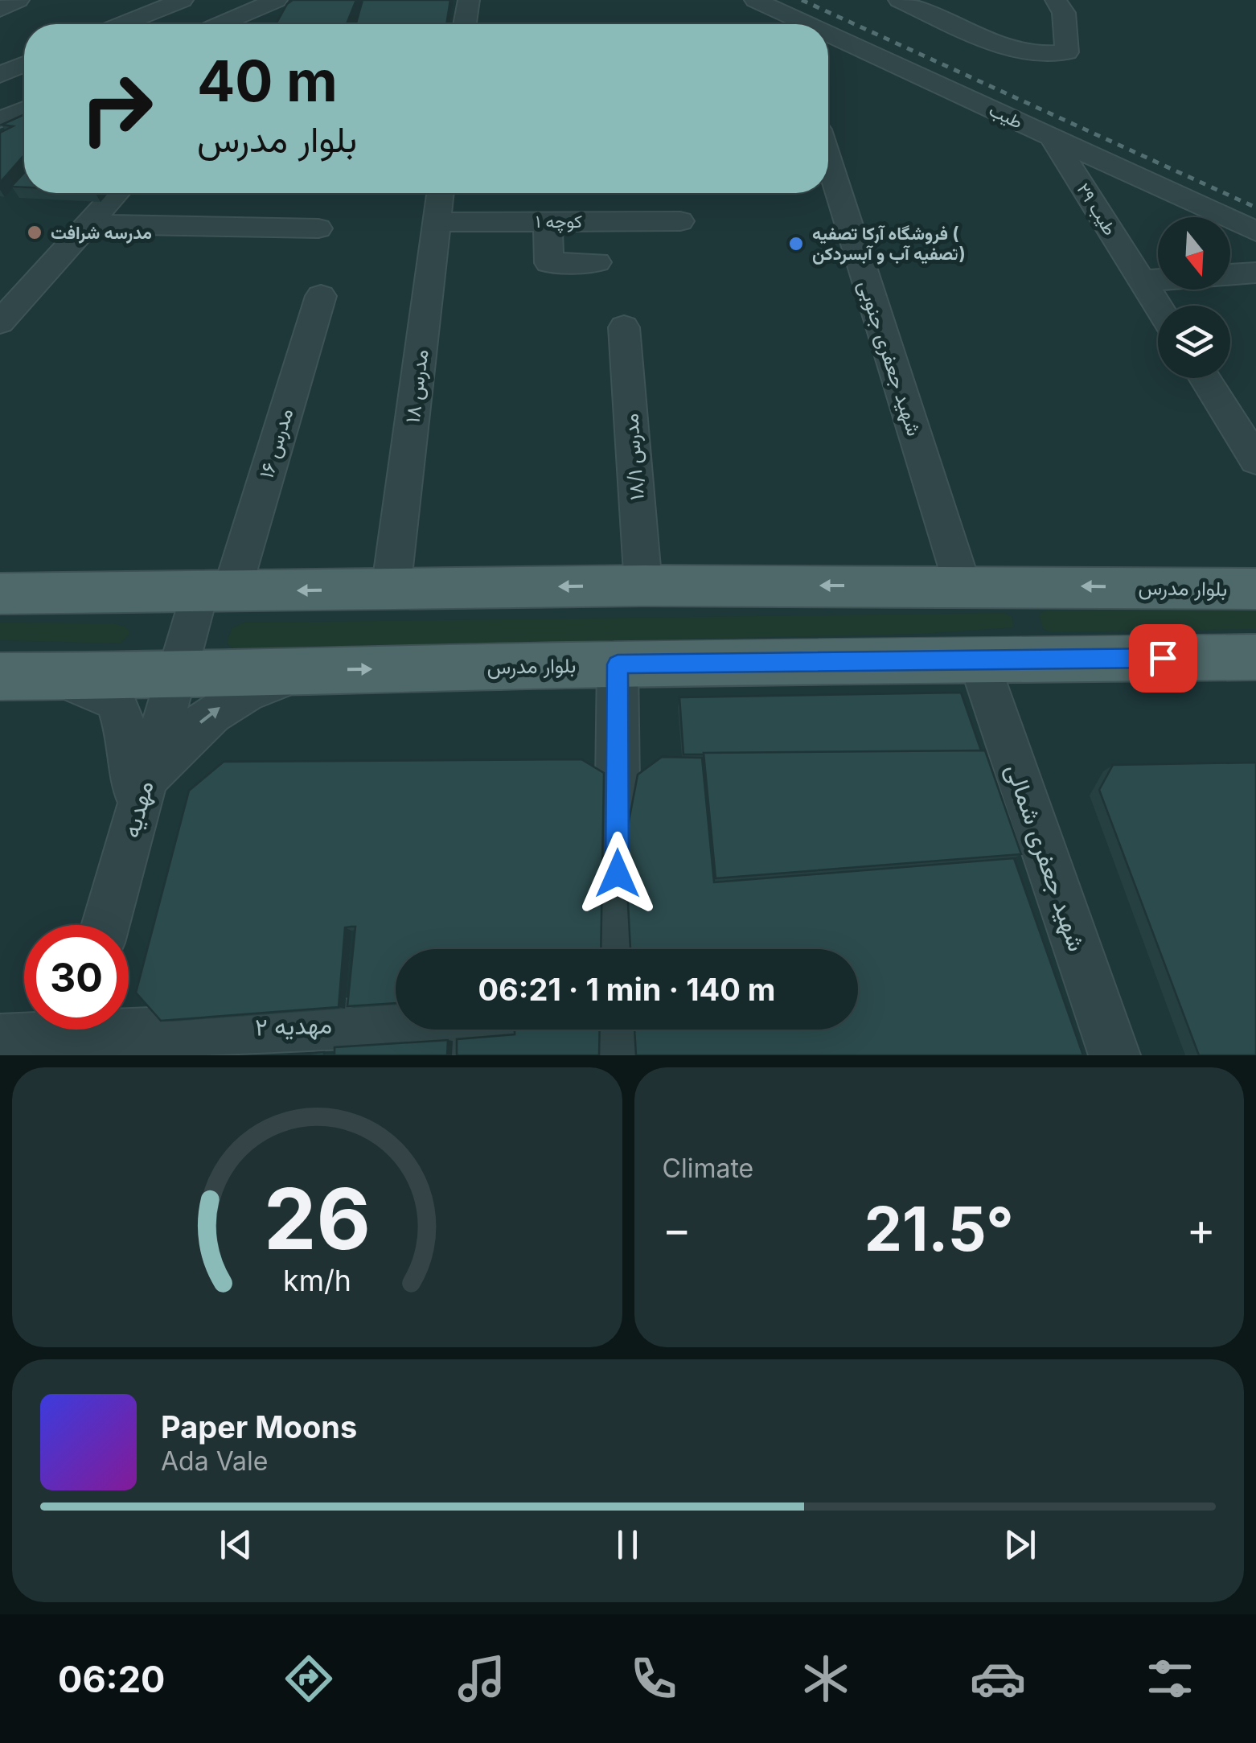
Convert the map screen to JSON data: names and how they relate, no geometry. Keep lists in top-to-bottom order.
{
  "streets": {
    "main road": ["بلوار مدرس"],
    "street": [
      "طیب",
      "طیب ۲۹",
      "کوچه ۱",
      "شهید جعفری جنوبی",
      "مدرس ۱۸",
      "مدرس ۱۶",
      "مدرس ۱۸/۱",
      "مهدیه",
      "شهید جعفری شمالی",
      "مهدیه ۲"
    ]
  },
  "crossings": [
    ["طیب", "طیب ۲۹"],
    ["کوچه ۱", "مدرس ۱۸"],
    ["شهید جعفری جنوبی", "بلوار مدرس"],
    ["مدرس ۱۸", "بلوار مدرس"],
    ["مدرس ۱۶", "بلوار مدرس"],
    ["مدرس ۱۶", "مهدیه"],
    ["مدرس ۱۸/۱", "بلوار مدرس"],
    ["بلوار مدرس", "مهدیه"],
    ["بلوار مدرس", "شهید جعفری شمالی"]
  ],
  "places": ["مدرسه شرافت", "فروشگاه آرکا تصفیه ( تصفیه آب و آبسردکن)"],
  "north": "bottom",
  "page": {
    "turn": ["40 m", "بلوار مدرس"],
    "limit": "30",
    "trip": "06:21 · 1 min · 140 m",
    "tile": "Climate",
    "heat": ["−", "21.5°", "+"],
    "song": ["Paper Moons", "Ada Vale"],
    "tabs": "06:20",
    "gauge": ["26", "km/h"]
  }
}
